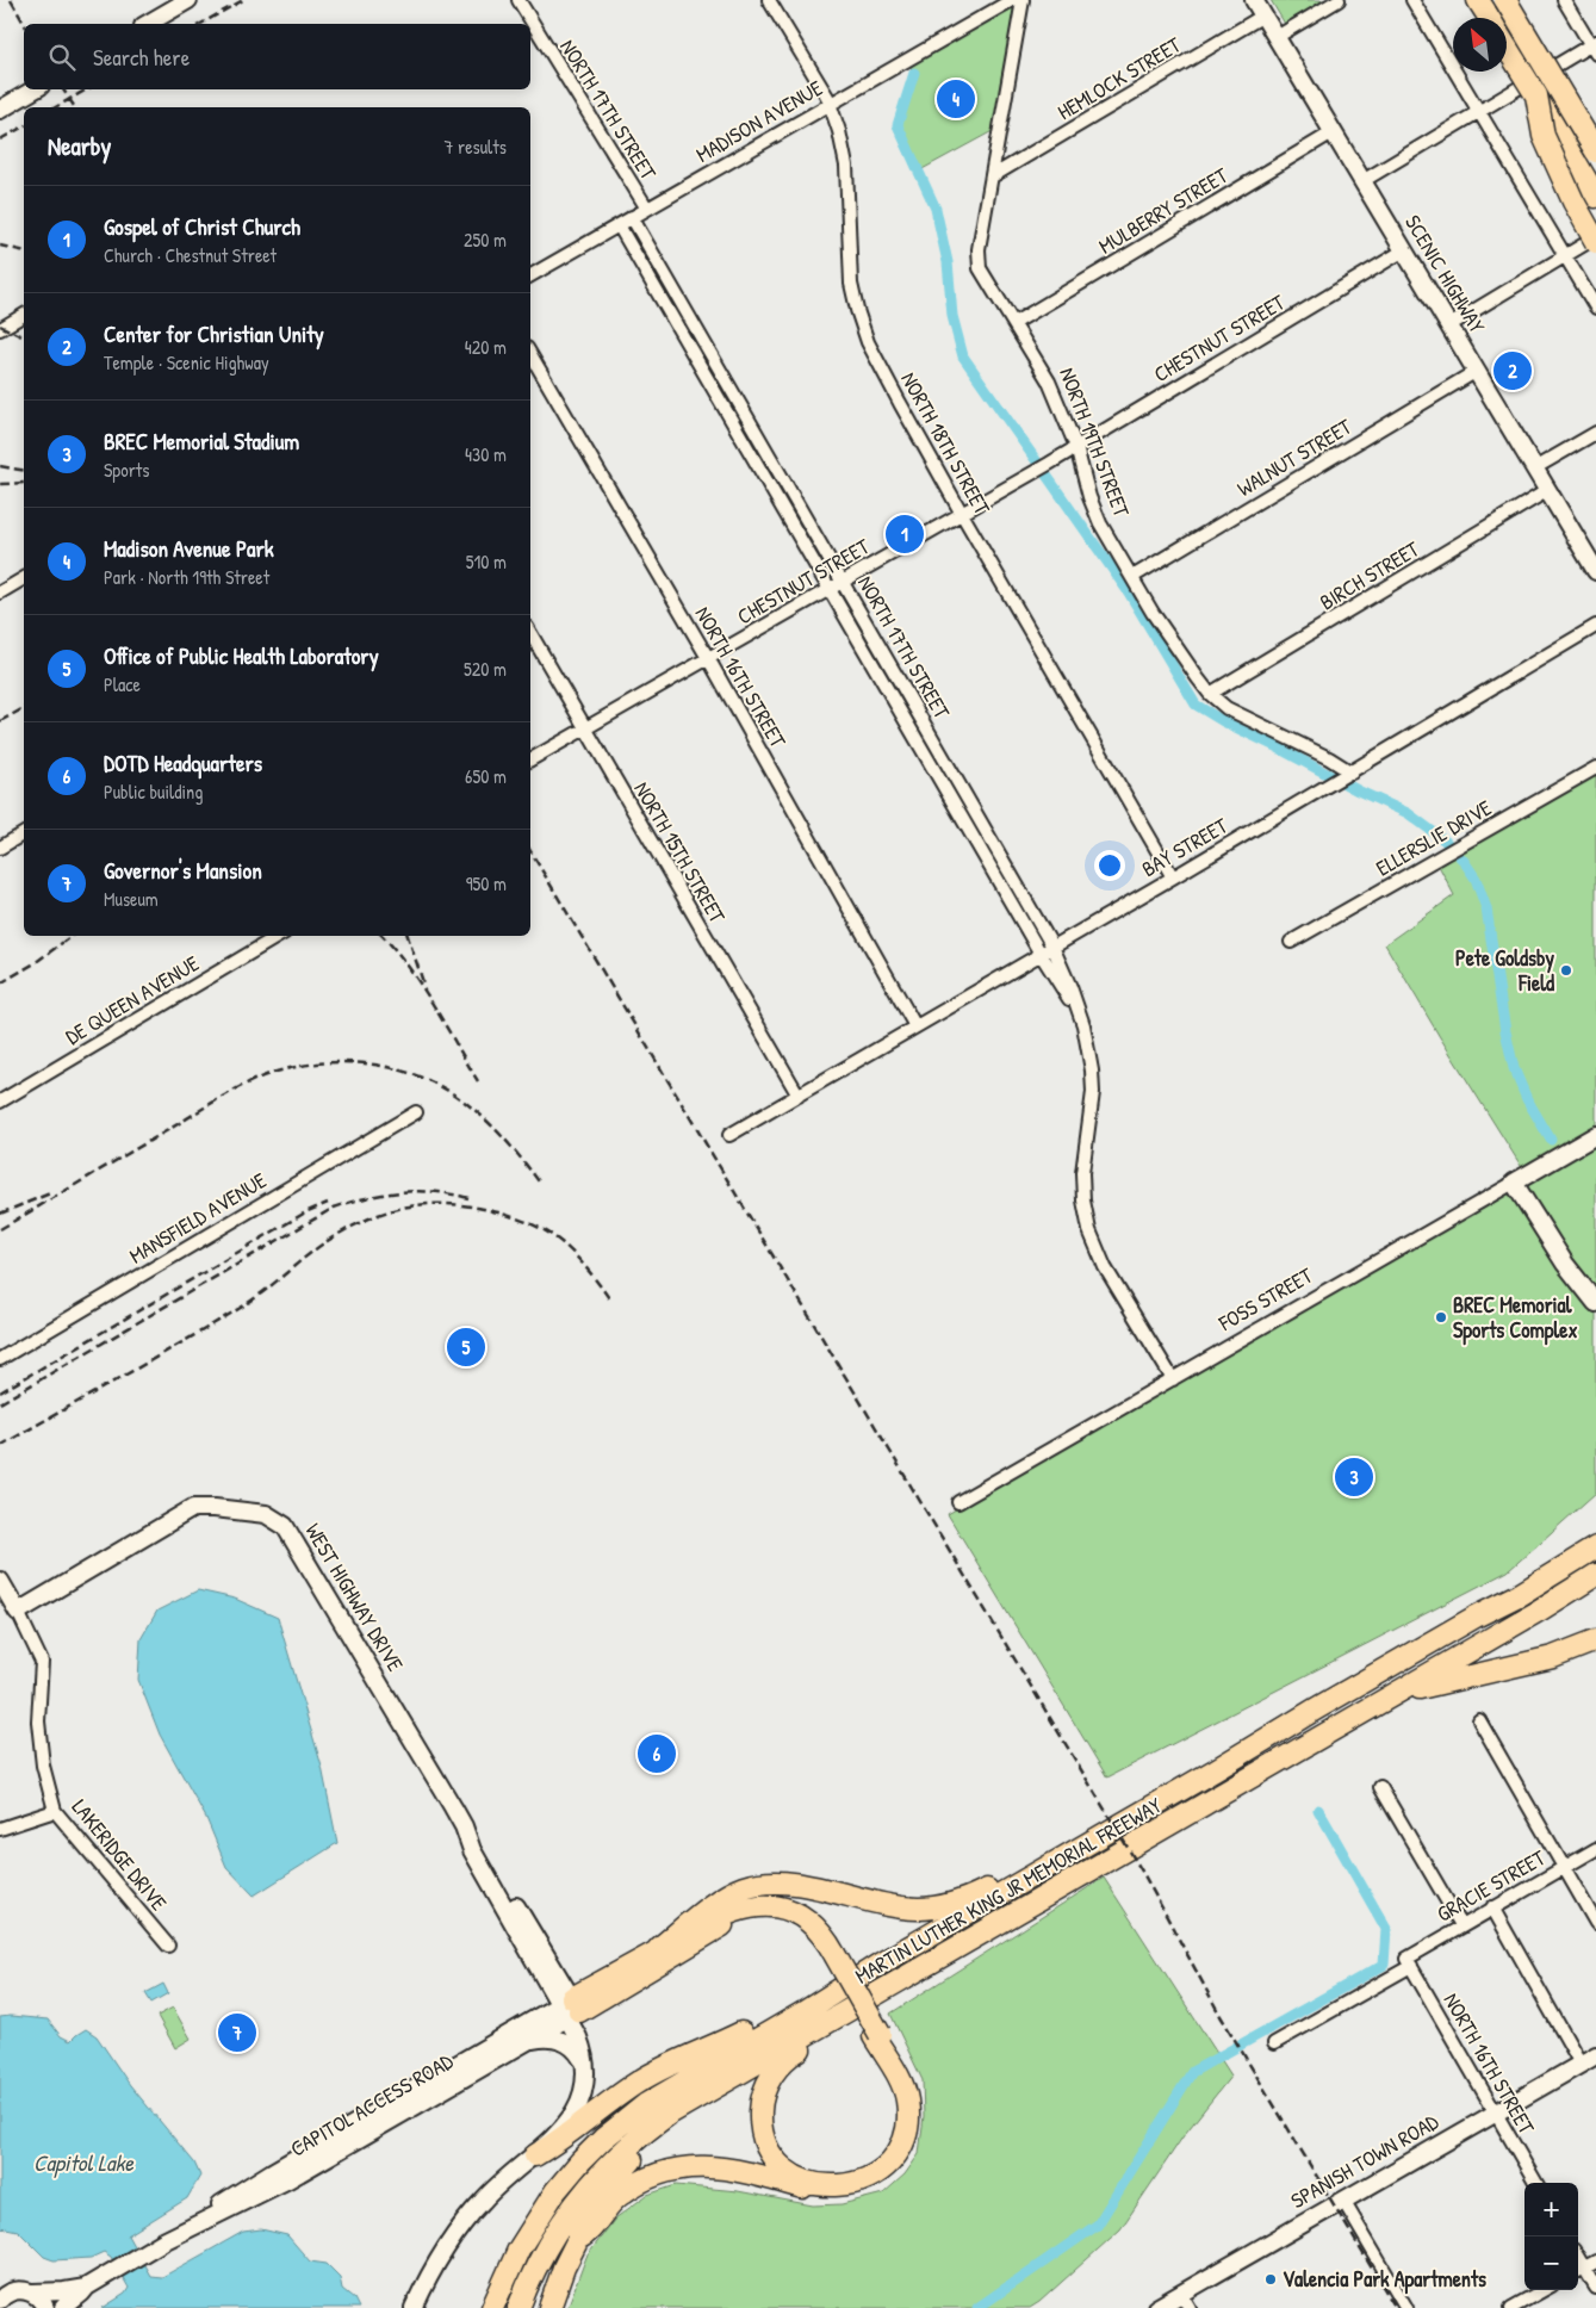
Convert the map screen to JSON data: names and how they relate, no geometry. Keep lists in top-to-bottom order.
{
  "streets": {
    "highway": ["MARTIN LUTHER KING JR MEMORIAL FREEWAY"],
    "street": [
      "HEMLOCK STREET",
      "NORTH 17TH STREET",
      "MADISON AVENUE",
      "MULBERRY STREET",
      "SCENIC HIGHWAY",
      "CHESTNUT STREET",
      "NORTH 19TH STREET",
      "NORTH 18TH STREET",
      "WALNUT STREET",
      "BIRCH STREET",
      "NORTH 16TH STREET",
      "ELLERSLIE DRIVE",
      "BAY STREET",
      "NORTH 15TH STREET",
      "DE QUEEN AVENUE",
      "MANSFIELD AVENUE",
      "FOSS STREET",
      "WEST HIGHWAY DRIVE",
      "LAKERIDGE DRIVE",
      "GRACIE STREET",
      "CAPITOL ACCESS ROAD",
      "SPANISH TOWN ROAD"
    ]
  },
  "crossings": [
    ["HEMLOCK STREET", "SCENIC HIGHWAY"],
    ["HEMLOCK STREET", "NORTH 19TH STREET"],
    ["NORTH 17TH STREET", "MADISON AVENUE"],
    ["NORTH 17TH STREET", "CHESTNUT STREET"],
    ["NORTH 17TH STREET", "BAY STREET"],
    ["NORTH 17TH STREET", "FOSS STREET"],
    ["MADISON AVENUE", "NORTH 18TH STREET"],
    ["MULBERRY STREET", "SCENIC HIGHWAY"],
    ["MULBERRY STREET", "NORTH 19TH STREET"],
    ["SCENIC HIGHWAY", "CHESTNUT STREET"],
    ["SCENIC HIGHWAY", "WALNUT STREET"],
    ["SCENIC HIGHWAY", "BIRCH STREET"],
    ["CHESTNUT STREET", "NORTH 19TH STREET"],
    ["CHESTNUT STREET", "NORTH 18TH STREET"],
    ["CHESTNUT STREET", "NORTH 16TH STREET"],
    ["CHESTNUT STREET", "NORTH 15TH STREET"],
    ["NORTH 19TH STREET", "WALNUT STREET"],
    ["NORTH 19TH STREET", "BIRCH STREET"],
    ["NORTH 19TH STREET", "BAY STREET"],
    ["NORTH 18TH STREET", "BAY STREET"],
    ["NORTH 16TH STREET", "BAY STREET"],
    ["NORTH 16TH STREET", "GRACIE STREET"],
    ["NORTH 16TH STREET", "SPANISH TOWN ROAD"],
    ["BAY STREET", "NORTH 15TH STREET"],
    ["WEST HIGHWAY DRIVE", "LAKERIDGE DRIVE"],
    ["WEST HIGHWAY DRIVE", "CAPITOL ACCESS ROAD"]
  ],
  "water": ["Capitol Lake"],
  "places": ["Pete Goldsby Field", "BREC Memorial Sports Complex", "Valencia Park Apartments"],
  "north": "top left",
  "page": {
    "search": "Search here",
    "pins": [
      "4",
      "2",
      "1",
      "5",
      "3",
      "6",
      "7"
    ],
    "heading": ["Nearby", "7 results"],
    "list": [
      {
        "mark": "1",
        "name": "Gospel of Christ Church",
        "note": "Church · Chestnut Street",
        "value": "250 m"
      },
      {
        "mark": "2",
        "name": "Center for Christian Unity",
        "note": "Temple · Scenic Highway",
        "value": "420 m"
      },
      {
        "mark": "3",
        "name": "BREC Memorial Stadium",
        "note": "Sports",
        "value": "430 m"
      },
      {
        "mark": "4",
        "name": "Madison Avenue Park",
        "note": "Park · North 19th Street",
        "value": "510 m"
      },
      {
        "mark": "5",
        "name": "Office of Public Health Laboratory",
        "note": "Place",
        "value": "520 m"
      },
      {
        "mark": "6",
        "name": "DOTD Headquarters",
        "note": "Public building",
        "value": "650 m"
      },
      {
        "mark": "7",
        "name": "Governor's Mansion",
        "note": "Museum",
        "value": "950 m"
      }
    ],
    "map_buttons": ["+", "−"]
  }
}
